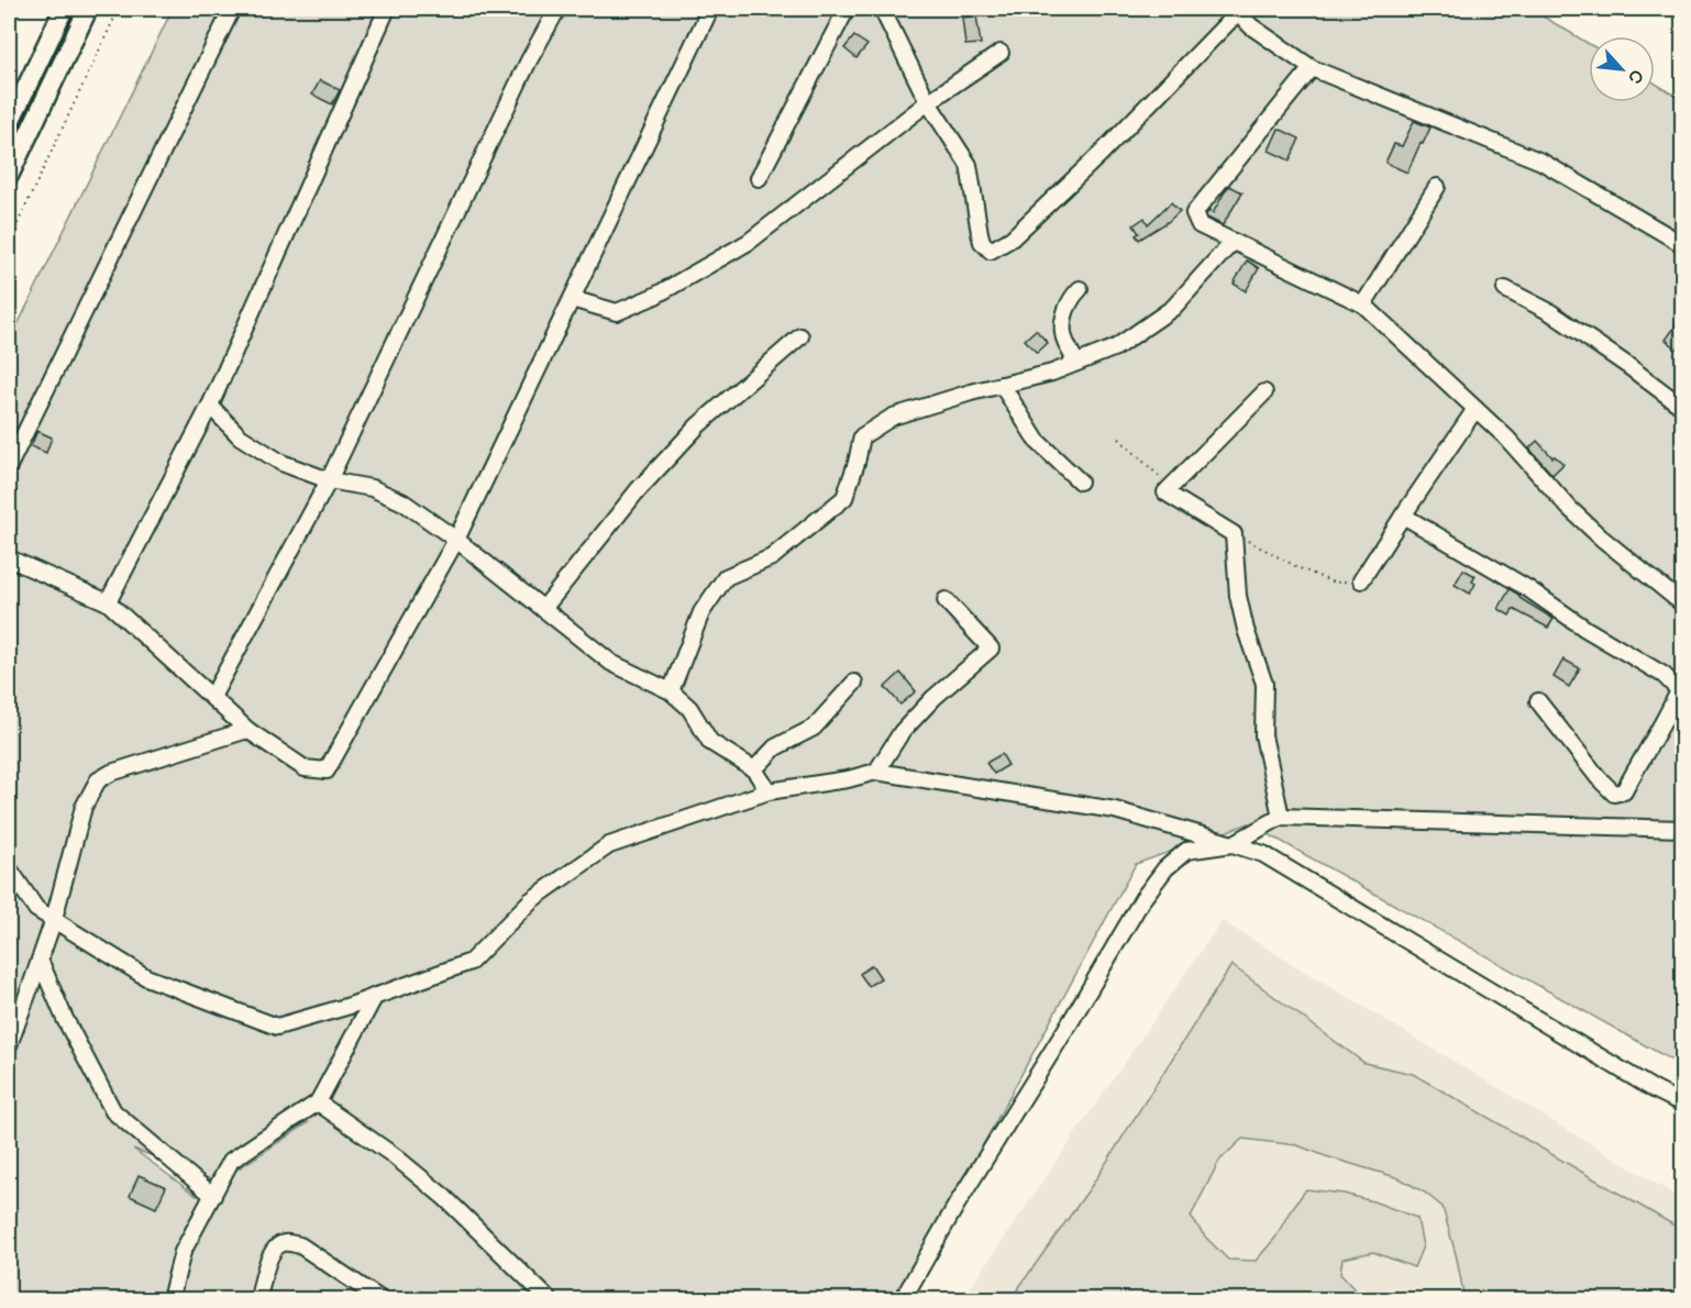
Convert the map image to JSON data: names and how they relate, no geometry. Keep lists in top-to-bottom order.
{
  "north": "bottom right"
}
